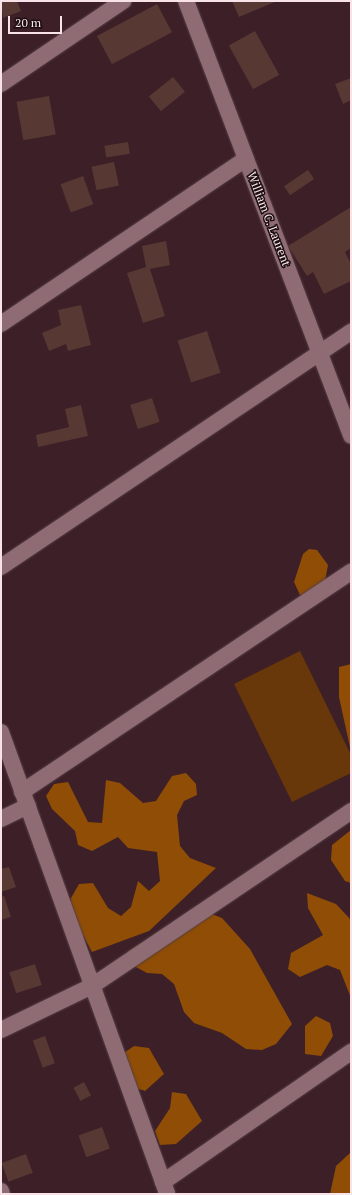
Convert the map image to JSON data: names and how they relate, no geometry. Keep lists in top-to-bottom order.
{
  "streets": {
    "street": ["William C. Laurent"]
  },
  "scale_bar": "20 m"
}
